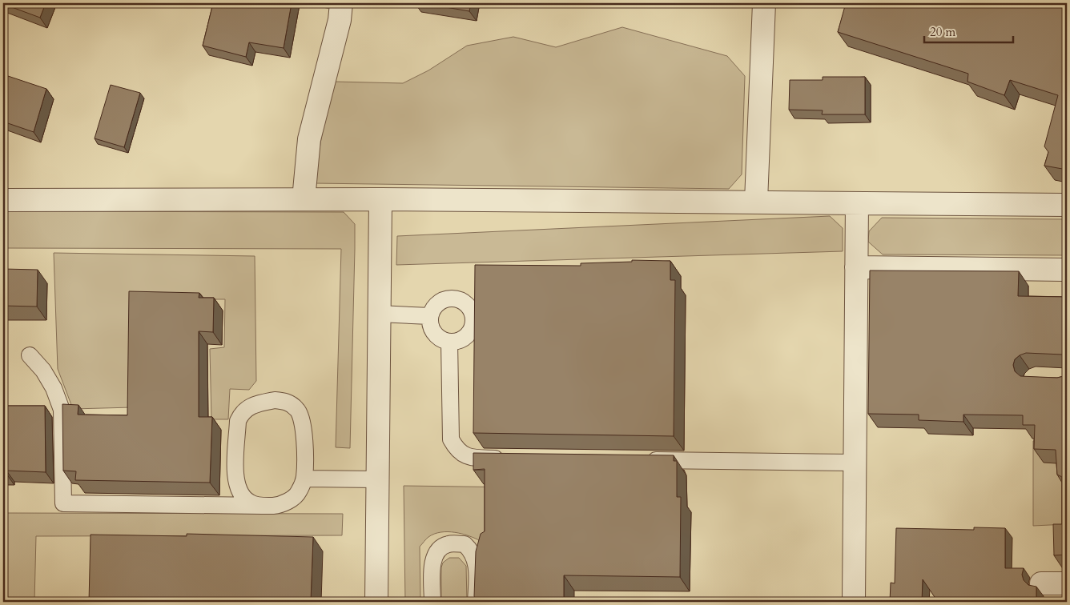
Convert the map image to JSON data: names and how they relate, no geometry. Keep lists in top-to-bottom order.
{
  "scale_bar": "20 m"
}
